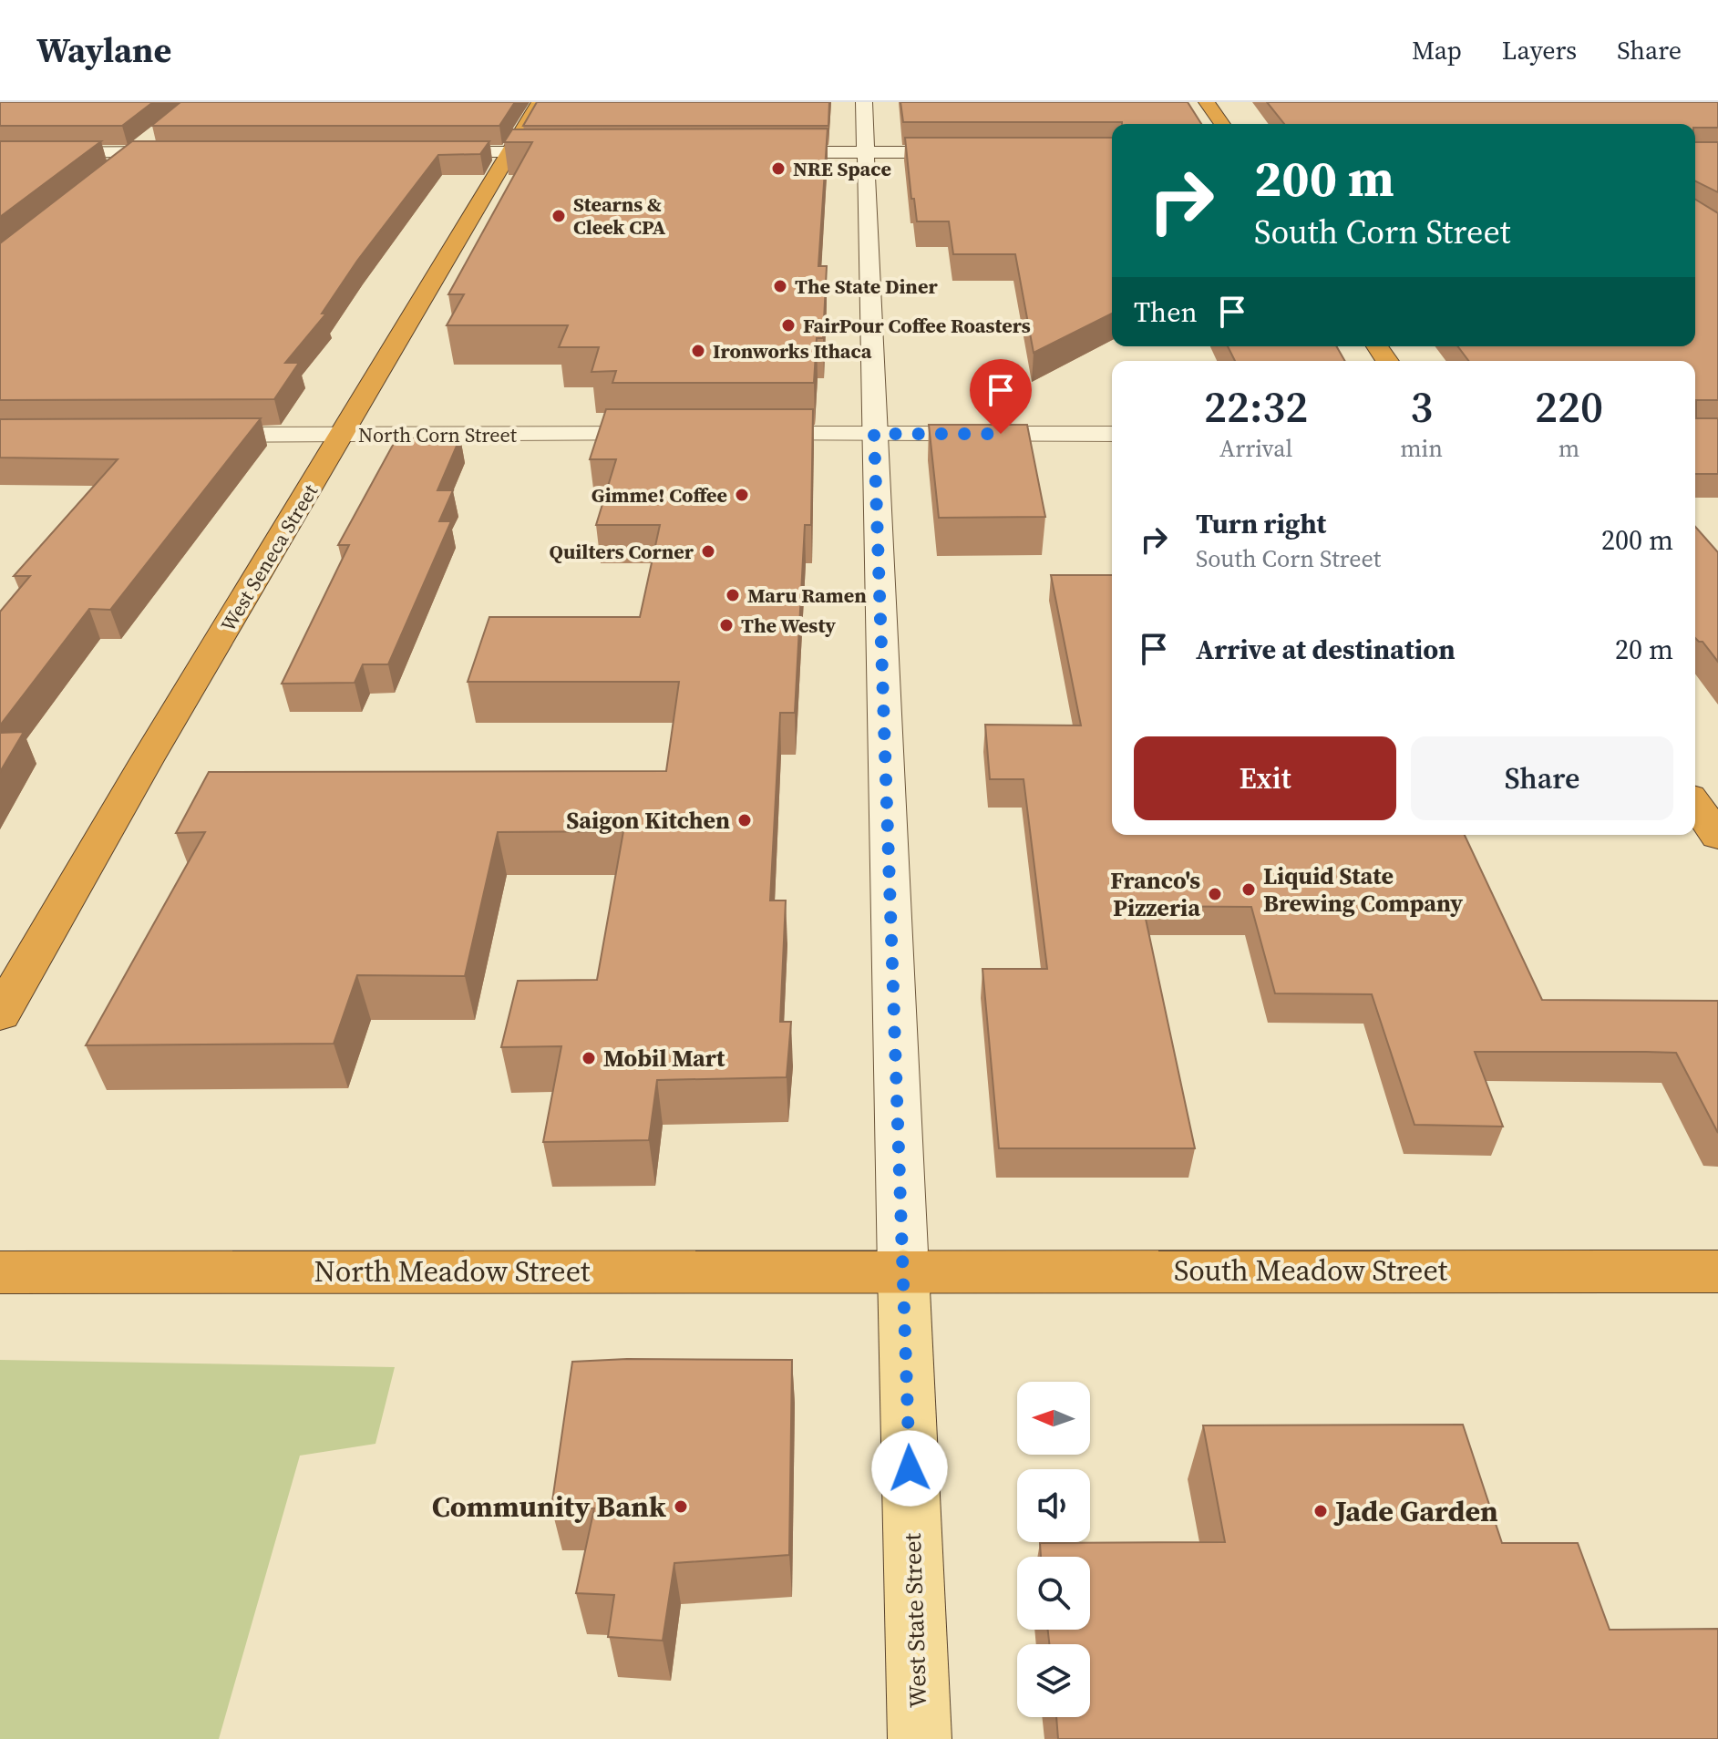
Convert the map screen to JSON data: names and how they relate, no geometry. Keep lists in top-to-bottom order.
{
  "streets": {
    "highway": ["West Seneca Street", "South Meadow Street", "North Meadow Street"],
    "main road": ["West State Street"],
    "street": ["North Corn Street"]
  },
  "crossings": [
    ["North Corn Street", "West Seneca Street"],
    ["South Meadow Street", "North Meadow Street"],
    ["South Meadow Street", "West State Street"],
    ["North Meadow Street", "West State Street"]
  ],
  "places": [
    "NRE Space",
    "Stearns & Cleek CPA",
    "The State Diner",
    "FairPour Coffee Roasters",
    "Ironworks Ithaca",
    "Gimme! Coffee",
    "Quilters Corner",
    "Maru Ramen",
    "The Westy",
    "Saigon Kitchen",
    "Liquid State Brewing Company",
    "Franco's Pizzeria",
    "Mobil Mart",
    "Community Bank",
    "Jade Garden"
  ],
  "north": "left",
  "page": {
    "header": "Waylane",
    "nav": ["Map", "Layers", "Share"],
    "turn": ["200 m", "South Corn Street"],
    "then": "Then",
    "eta": [
      "22:32",
      "Arrival",
      "3",
      "min",
      "220",
      "m"
    ],
    "list": [
      {
        "name": "Turn right",
        "note": "South Corn Street",
        "value": "200 m"
      },
      {
        "name": "Arrive at destination",
        "value": "20 m"
      }
    ],
    "buttons": ["Exit", "Share"]
  }
}
